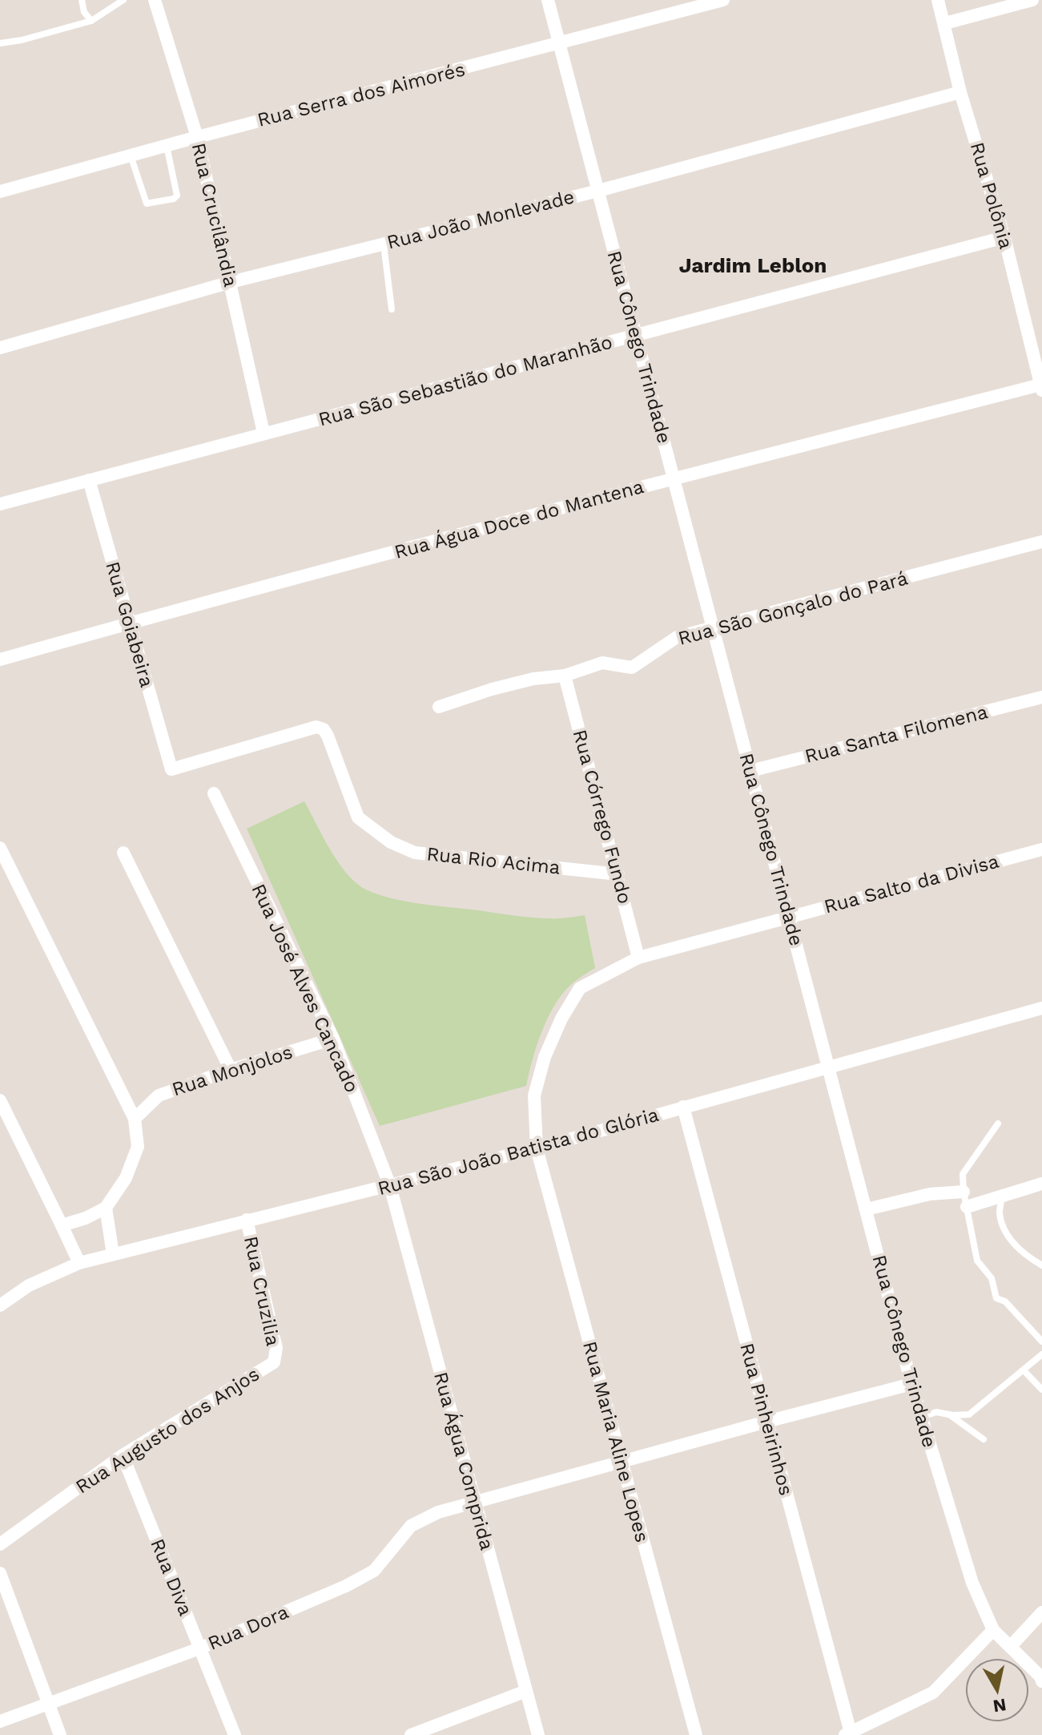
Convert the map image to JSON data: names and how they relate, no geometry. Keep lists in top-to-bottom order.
{
  "streets": {
    "street": [
      "Rua Serra dos Aimorés",
      "Rua Polônia",
      "Rua Crucilândia",
      "Rua João Monlevade",
      "Rua Cônego Trindade",
      "Rua São Sebastião do Maranhão",
      "Rua Água Doce do Mantena",
      "Rua São Gonçalo do Pará",
      "Rua Goiabeira",
      "Rua Santa Filomena",
      "Rua Córrego Fundo",
      "Rua Rio Acima",
      "Rua Salto da Divisa",
      "Rua José Alves Cancado",
      "Rua Monjolos",
      "Rua São João Batista do Glória",
      "Rua Cruzilia",
      "Rua Pinheirinhos",
      "Rua Augusto dos Anjos",
      "Rua Maria Aline Lopes",
      "Rua Água Comprida",
      "Rua Diva",
      "Rua Dora"
    ]
  },
  "crossings": [
    ["Rua Serra dos Aimorés", "Rua Crucilândia"],
    ["Rua Serra dos Aimorés", "Rua Cônego Trindade"],
    ["Rua Polônia", "Rua João Monlevade"],
    ["Rua Polônia", "Rua São Sebastião do Maranhão"],
    ["Rua Polônia", "Rua Água Doce do Mantena"],
    ["Rua Crucilândia", "Rua João Monlevade"],
    ["Rua Crucilândia", "Rua São Sebastião do Maranhão"],
    ["Rua João Monlevade", "Rua Cônego Trindade"],
    ["Rua Cônego Trindade", "Rua São Sebastião do Maranhão"],
    ["Rua Cônego Trindade", "Rua Água Doce do Mantena"],
    ["Rua Cônego Trindade", "Rua São Gonçalo do Pará"],
    ["Rua Cônego Trindade", "Rua Santa Filomena"],
    ["Rua Cônego Trindade", "Rua Salto da Divisa"],
    ["Rua Cônego Trindade", "Rua São João Batista do Glória"],
    ["Rua Cônego Trindade", "Rua Dora"],
    ["Rua São Sebastião do Maranhão", "Rua Goiabeira"],
    ["Rua Água Doce do Mantena", "Rua Goiabeira"],
    ["Rua São Gonçalo do Pará", "Rua Córrego Fundo"],
    ["Rua Goiabeira", "Rua Rio Acima"],
    ["Rua Córrego Fundo", "Rua Rio Acima"],
    ["Rua Córrego Fundo", "Rua Salto da Divisa"],
    ["Rua Salto da Divisa", "Rua São João Batista do Glória"],
    ["Rua Salto da Divisa", "Rua Maria Aline Lopes"],
    ["Rua José Alves Cancado", "Rua Monjolos"],
    ["Rua José Alves Cancado", "Rua São João Batista do Glória"],
    ["Rua José Alves Cancado", "Rua Água Comprida"],
    ["Rua São João Batista do Glória", "Rua Cruzilia"],
    ["Rua São João Batista do Glória", "Rua Pinheirinhos"],
    ["Rua São João Batista do Glória", "Rua Maria Aline Lopes"],
    ["Rua São João Batista do Glória", "Rua Água Comprida"],
    ["Rua Cruzilia", "Rua Augusto dos Anjos"],
    ["Rua Pinheirinhos", "Rua Dora"],
    ["Rua Augusto dos Anjos", "Rua Diva"],
    ["Rua Maria Aline Lopes", "Rua Dora"],
    ["Rua Água Comprida", "Rua Dora"],
    ["Rua Diva", "Rua Dora"]
  ],
  "districts": ["Jardim Leblon"],
  "north": "bottom"
}
